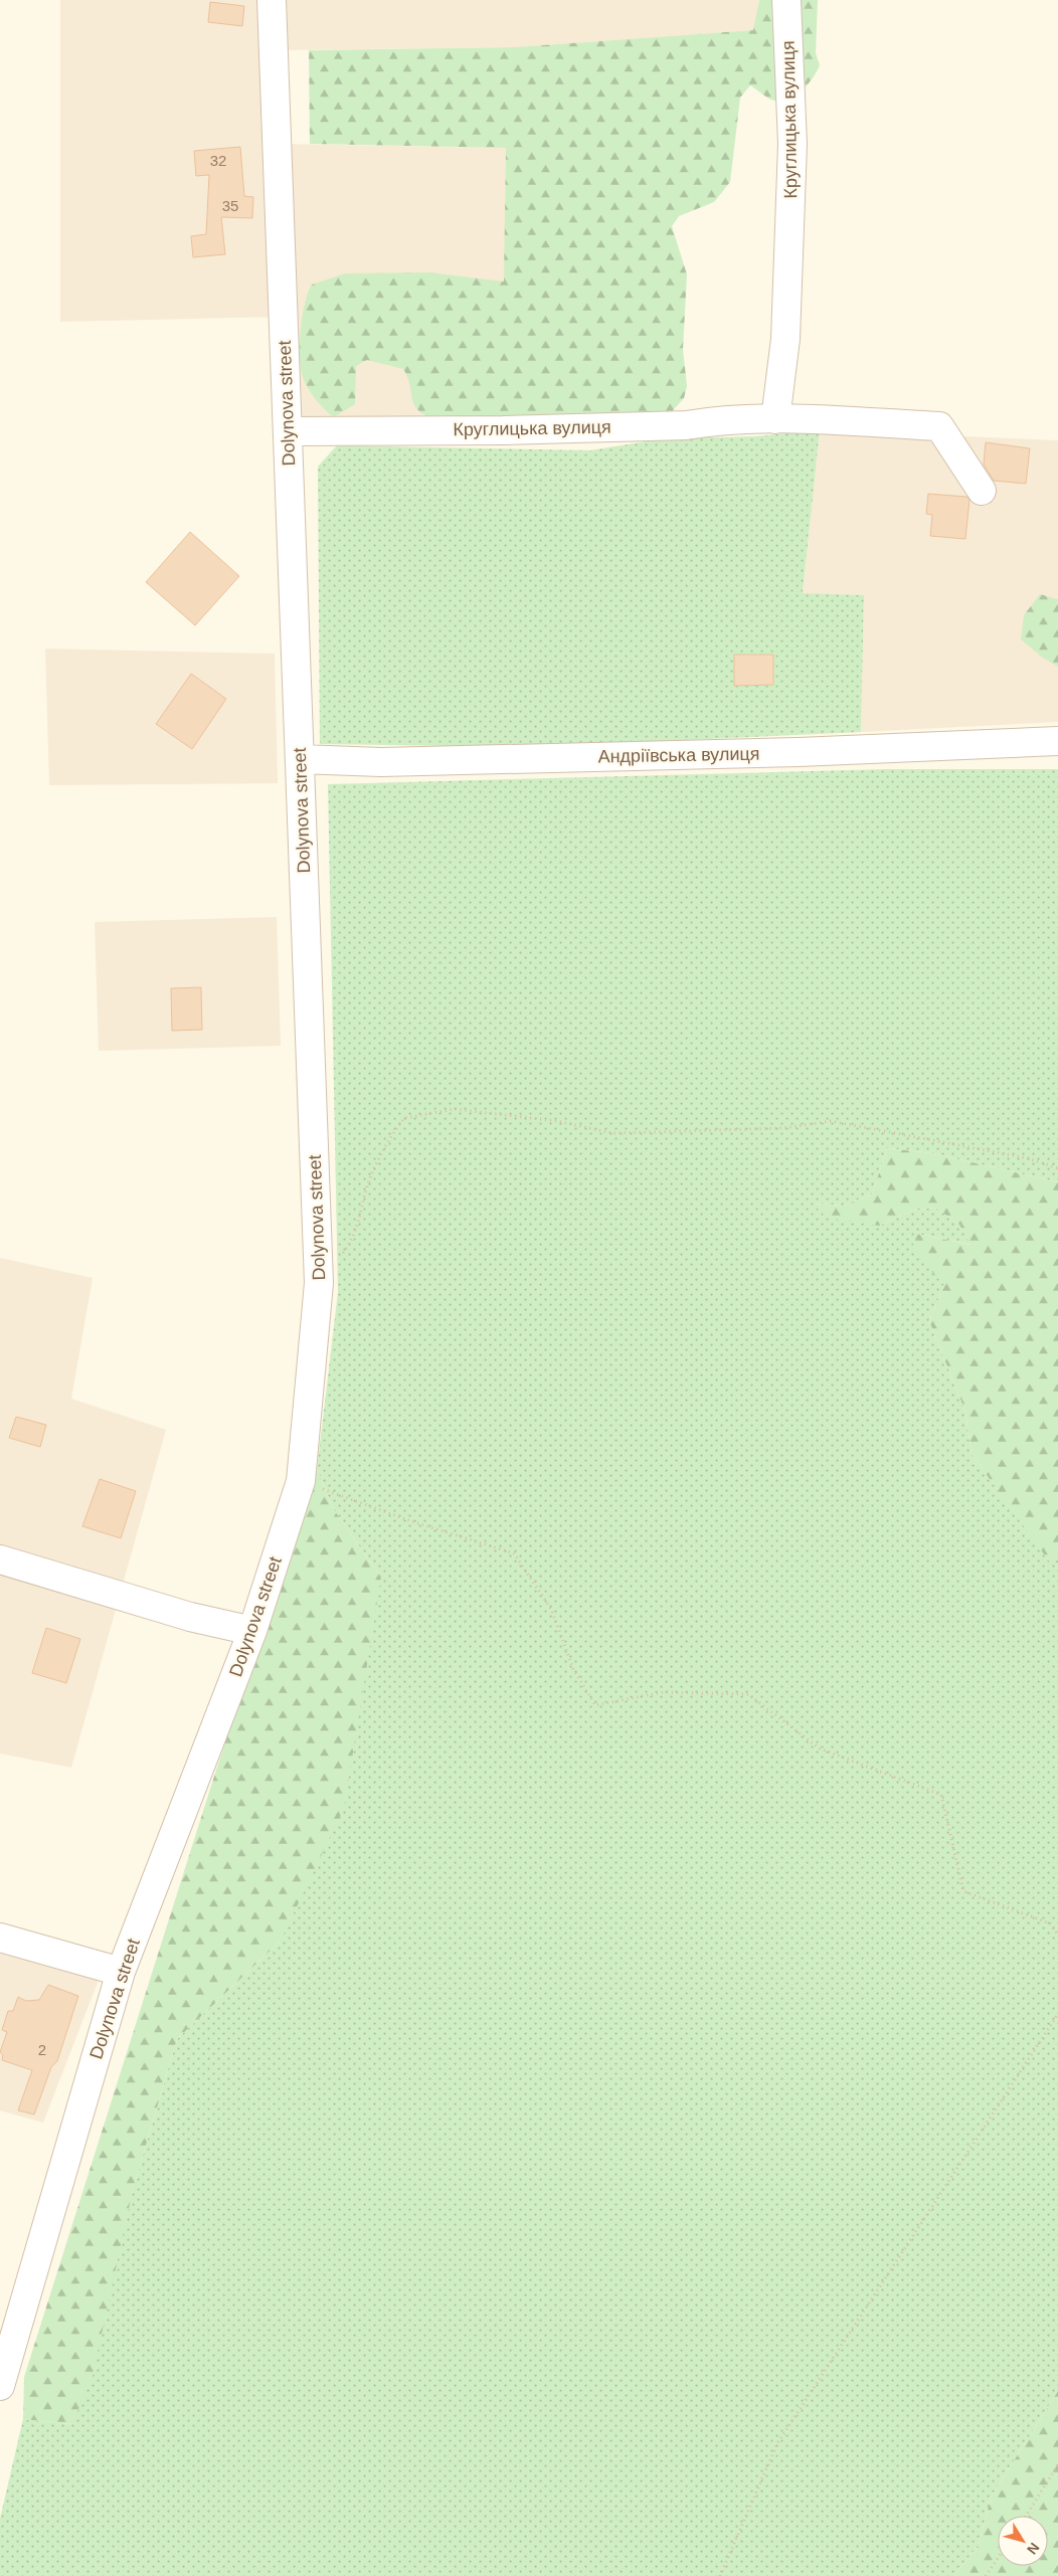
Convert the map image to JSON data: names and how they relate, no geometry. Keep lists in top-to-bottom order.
{
  "streets": {
    "street": ["Круглицька вулиця", "Dolynova street", "Андріївська вулиця"]
  },
  "crossings": [
    ["Круглицька вулиця", "Dolynova street"],
    ["Dolynova street", "Андріївська вулиця"]
  ],
  "house_numbers": ["32", "35", "2"],
  "north": "bottom right"
}
